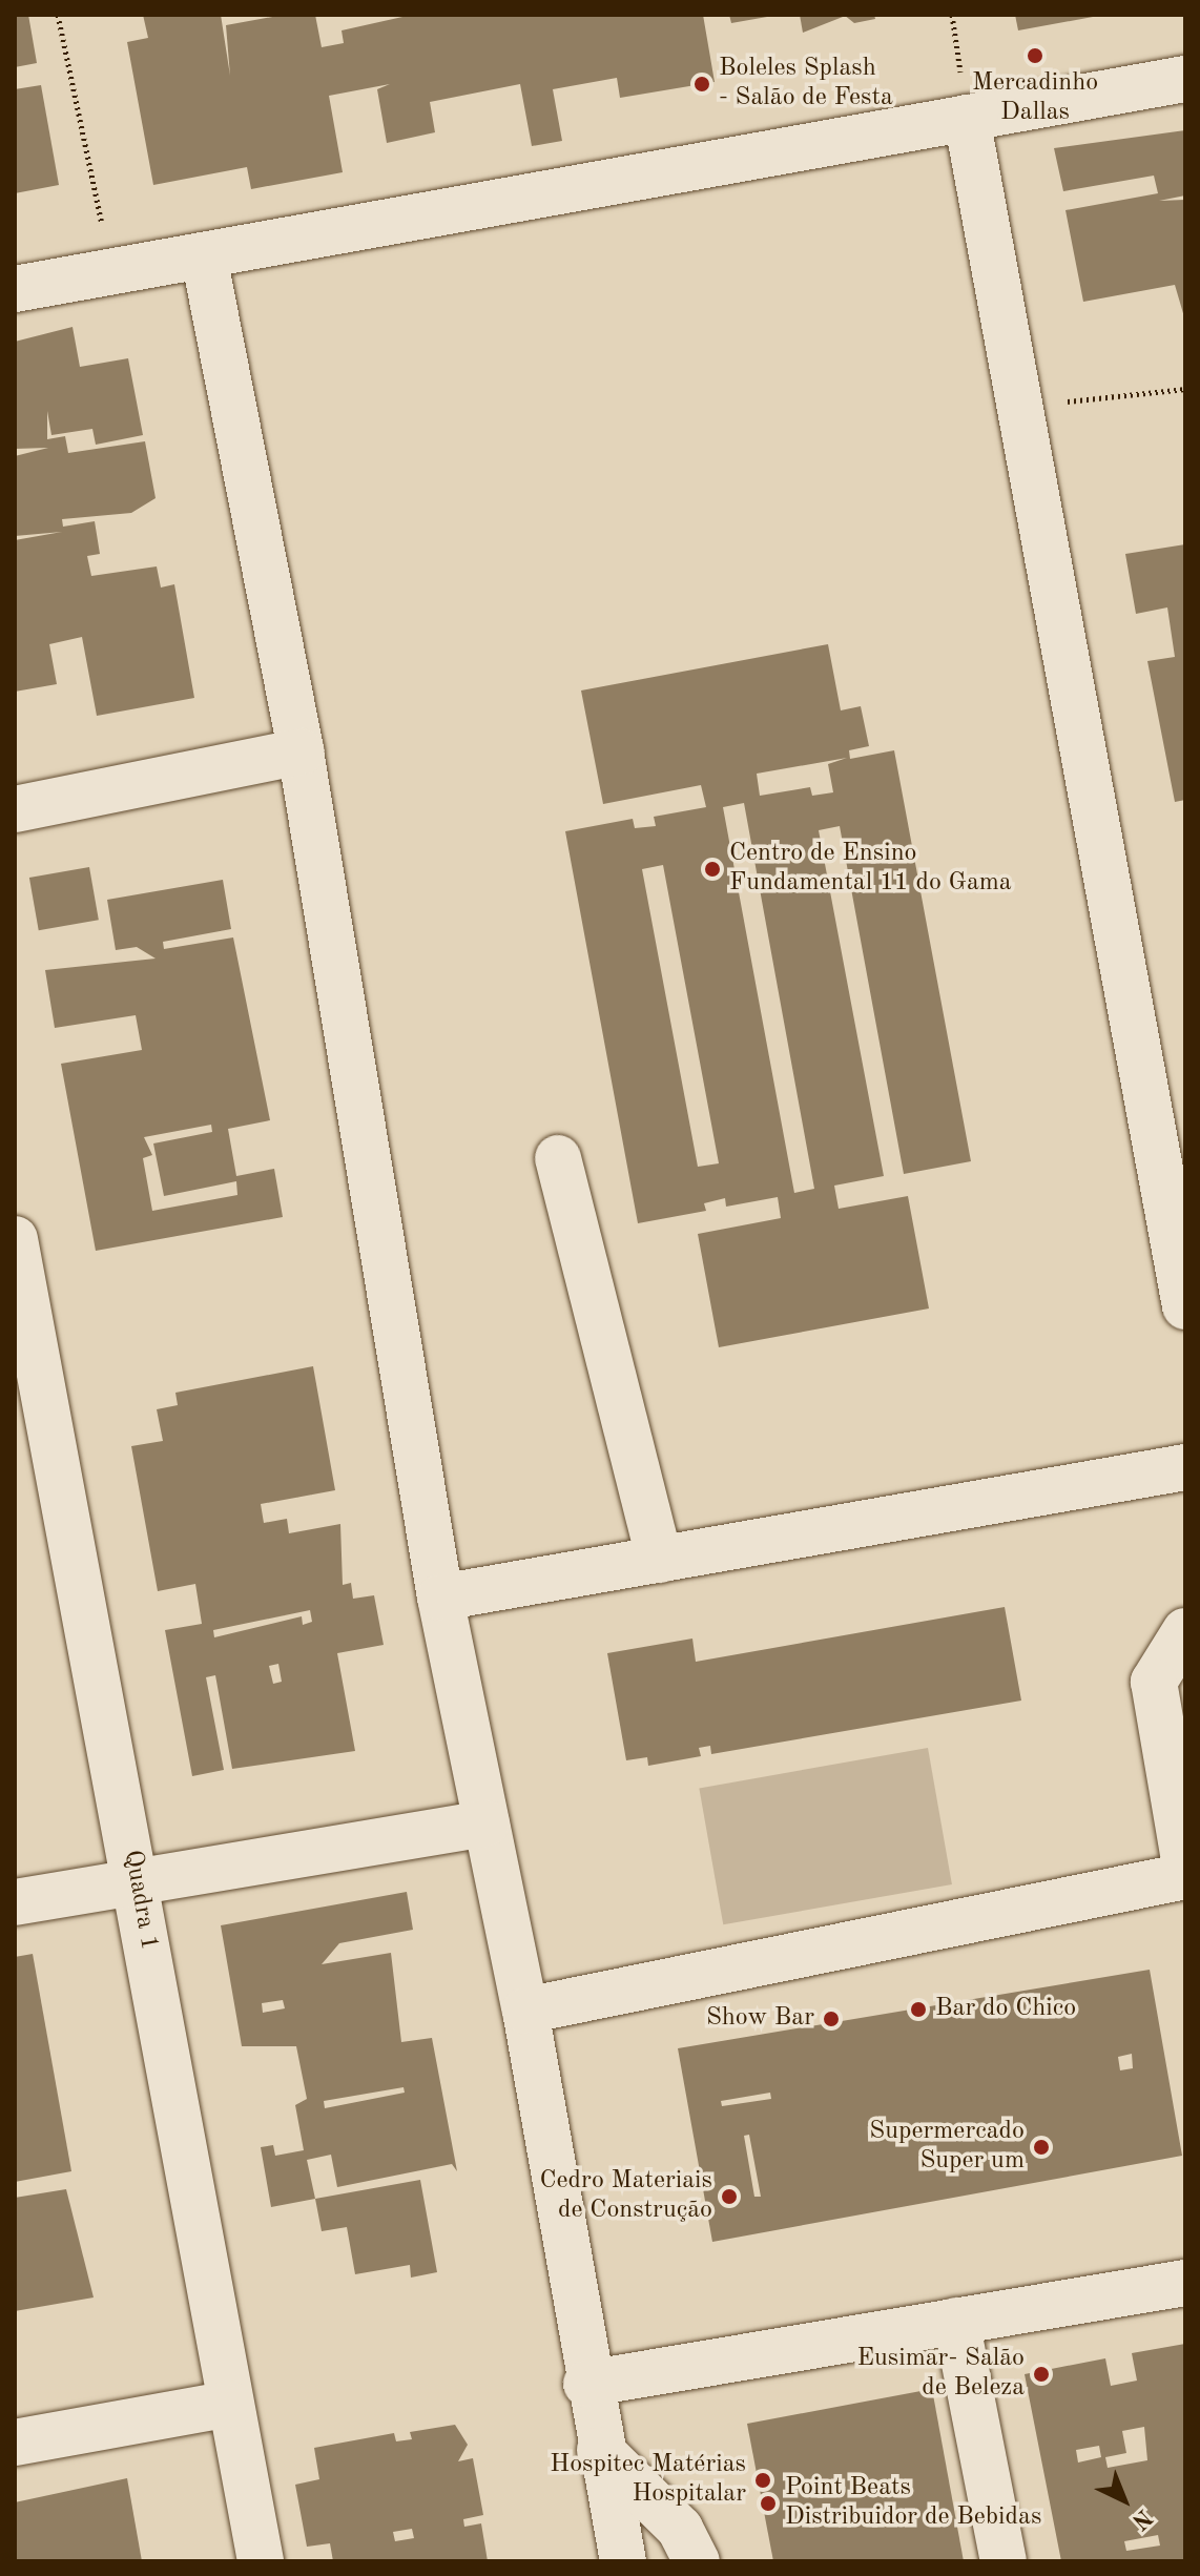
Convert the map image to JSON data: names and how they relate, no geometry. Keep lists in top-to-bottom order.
{
  "streets": {
    "street": ["Quadra 1"]
  },
  "places": [
    "Mercadinho Dallas",
    "Boleles Splash - Salão de Festa",
    "Centro de Ensino Fundamental 11 do Gama",
    "Bar do Chico",
    "Show Bar",
    "Supermercado Super um",
    "Cedro Materiais de Construção",
    "Eusimar- Salão de Beleza",
    "Hospitec Matérias Hospitalar",
    "Point Beats Distribuidor de Bebidas"
  ],
  "north": "bottom right"
}
